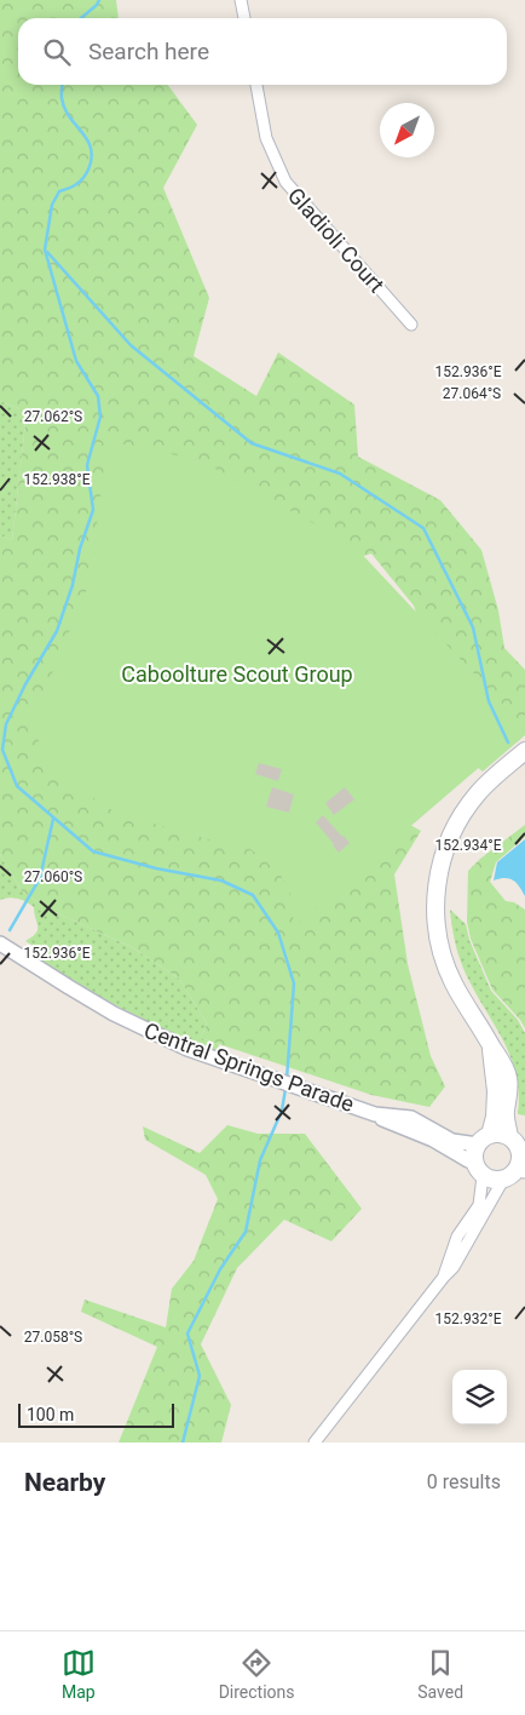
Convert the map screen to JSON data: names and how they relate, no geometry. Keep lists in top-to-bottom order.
{
  "streets": {
    "street": ["Gladioli Court", "Central Springs Parade"]
  },
  "parks": ["Caboolture Scout Group"],
  "scale_bar": "100 m",
  "north": "bottom left",
  "page": {
    "search": "Search here",
    "scale": "100 m",
    "heading": ["Nearby", "0 results"],
    "nav": ["Map", "Directions", "Saved"]
  },
  "coordinates": [
    "152.936°E",
    "27.064°S",
    "27.062°S",
    "152.938°E",
    "152.934°E",
    "27.060°S",
    "152.932°E",
    "27.058°S"
  ]
}
